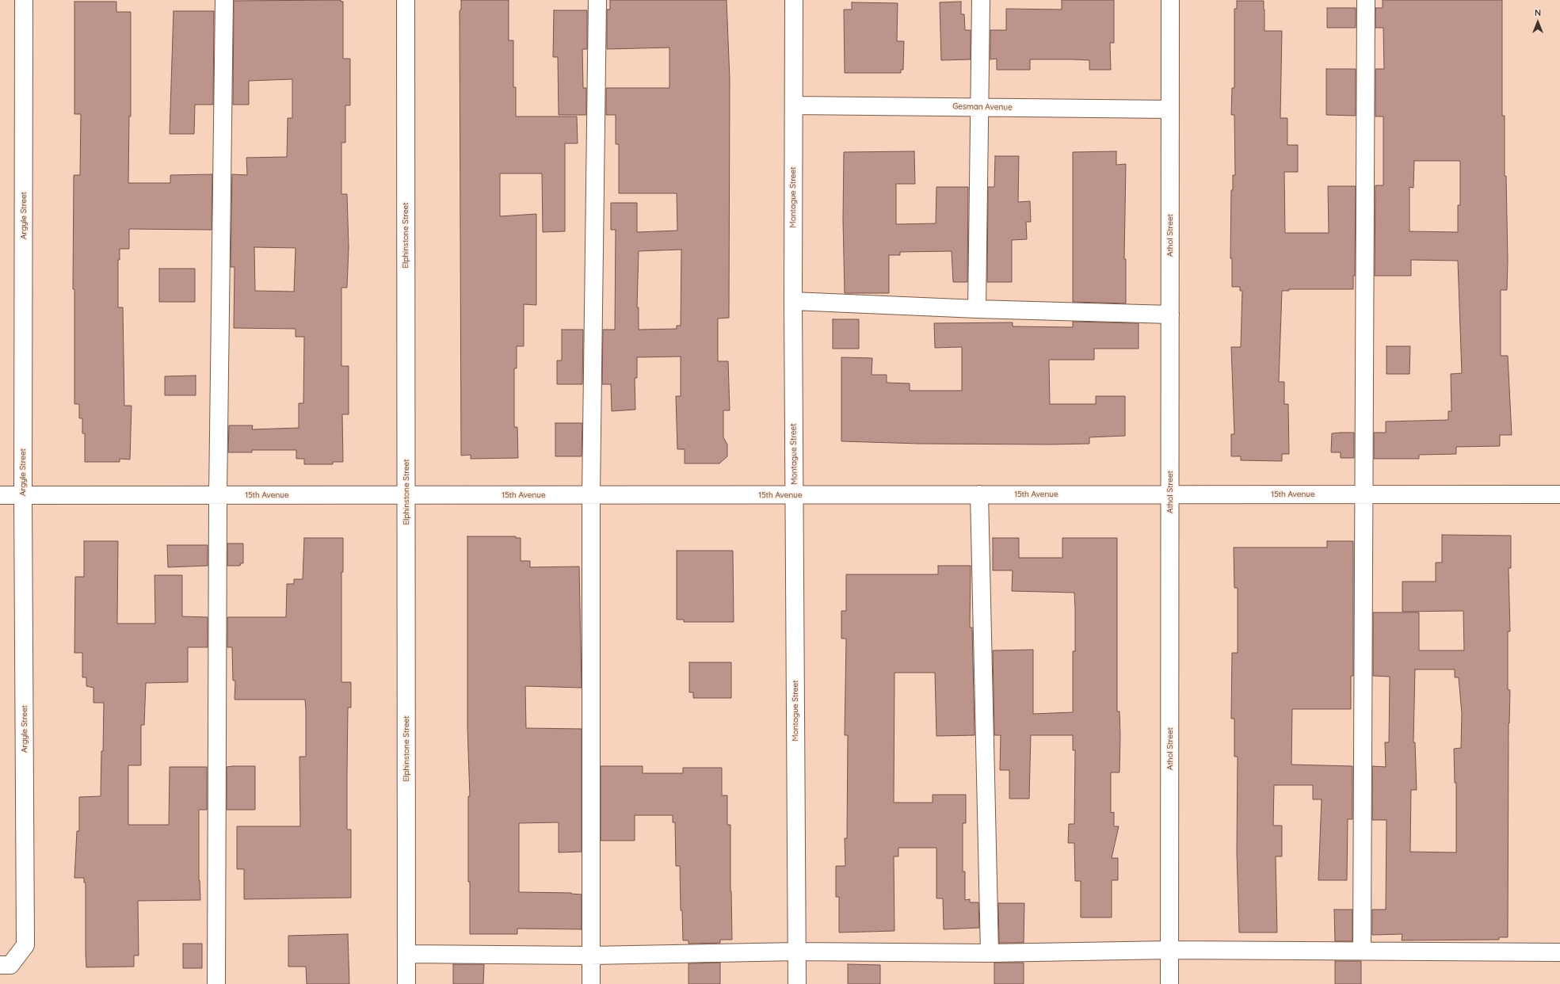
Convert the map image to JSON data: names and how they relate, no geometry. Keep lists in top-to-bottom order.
{
  "streets": {
    "street": [
      "Gesman Avenue",
      "Montague Street",
      "Argyle Street",
      "Elphinstone Street",
      "Athol Street",
      "15th Avenue"
    ]
  },
  "crossings": [
    ["Gesman Avenue", "Montague Street"],
    ["Gesman Avenue", "Athol Street"],
    ["Montague Street", "15th Avenue"],
    ["Argyle Street", "15th Avenue"],
    ["Elphinstone Street", "15th Avenue"],
    ["Athol Street", "15th Avenue"]
  ],
  "north": "top"
}
